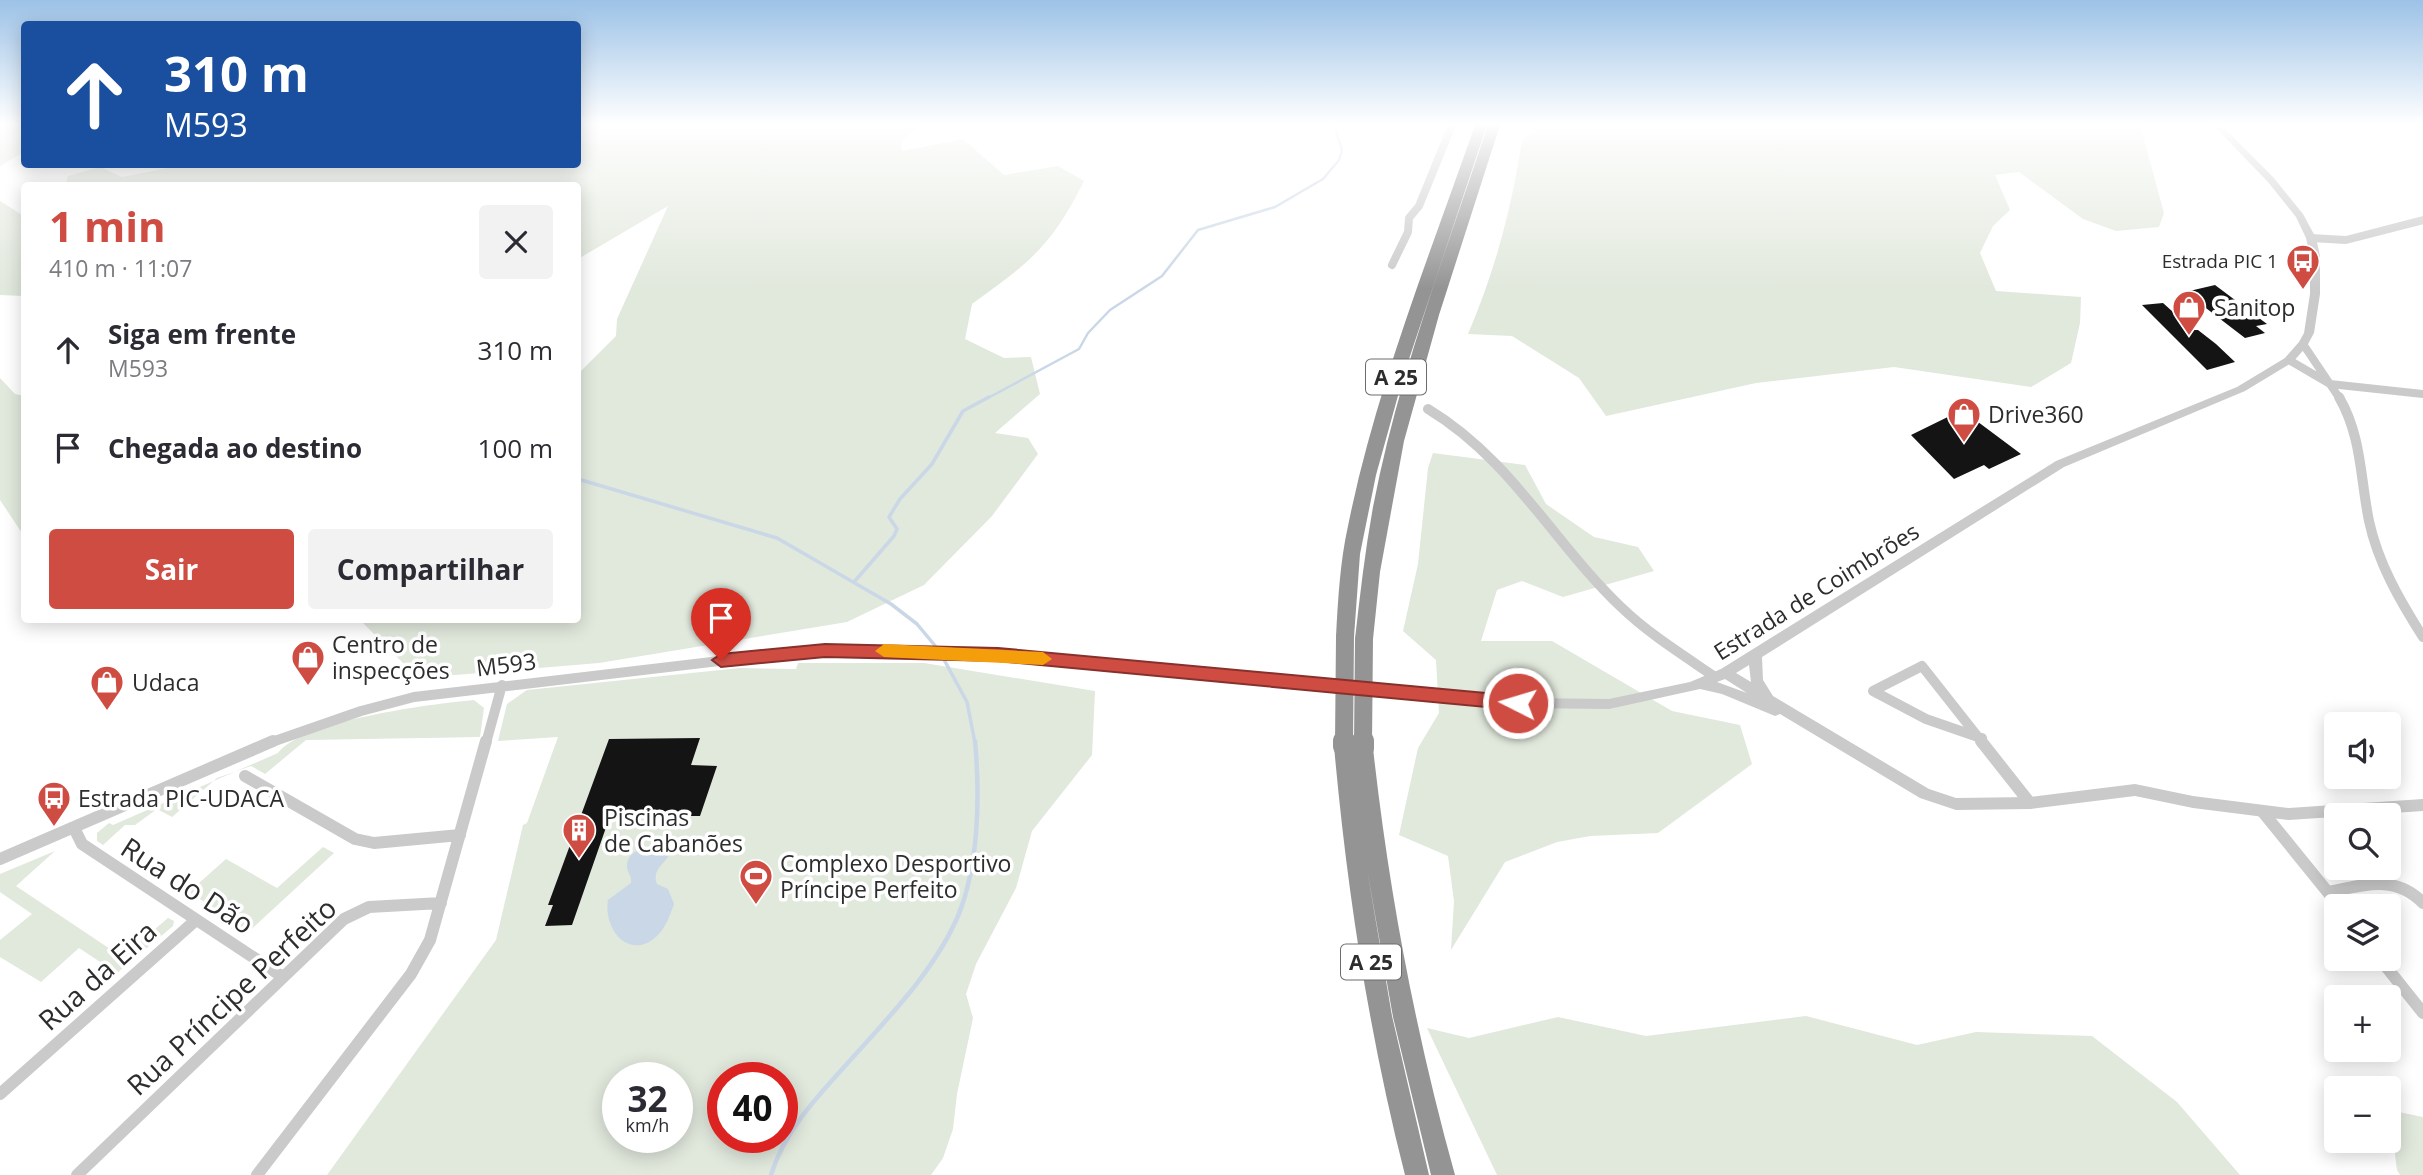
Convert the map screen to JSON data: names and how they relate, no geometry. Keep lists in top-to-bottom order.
{
  "streets": {
    "highway": ["A 25"],
    "street": [
      "Estrada de Coimbrões",
      "M593",
      "Rua do Dão",
      "Rua da Eira",
      "Rua Príncipe Perfeito"
    ]
  },
  "crossings": [
    ["Estrada de Coimbrões", "M593"],
    ["M593", "Rua do Dão"],
    ["Rua do Dão", "Rua da Eira"],
    ["Rua do Dão", "Rua Príncipe Perfeito"]
  ],
  "places": {
    "bus stop": ["Estrada PIC 1", "Estrada PIC-UDACA"],
    "shop": [
      "Sanitop",
      "Drive360",
      "Centro de inspecções",
      "Udaca"
    ],
    "building": ["Piscinas de Cabanões"],
    "sports": ["Complexo Desportivo Príncipe Perfeito"]
  },
  "page": {
    "turn": ["310 m", "M593"],
    "heading": ["1 min", "410 m · 11:07"],
    "list": [
      {
        "name": "Siga em frente",
        "note": "M593",
        "value": "310 m"
      },
      {
        "name": "Chegada ao destino",
        "value": "100 m"
      }
    ],
    "buttons": ["Sair", "Compartilhar"],
    "map_buttons": ["+", "−"],
    "speed": "32 km/h",
    "limit": "40"
  }
}
